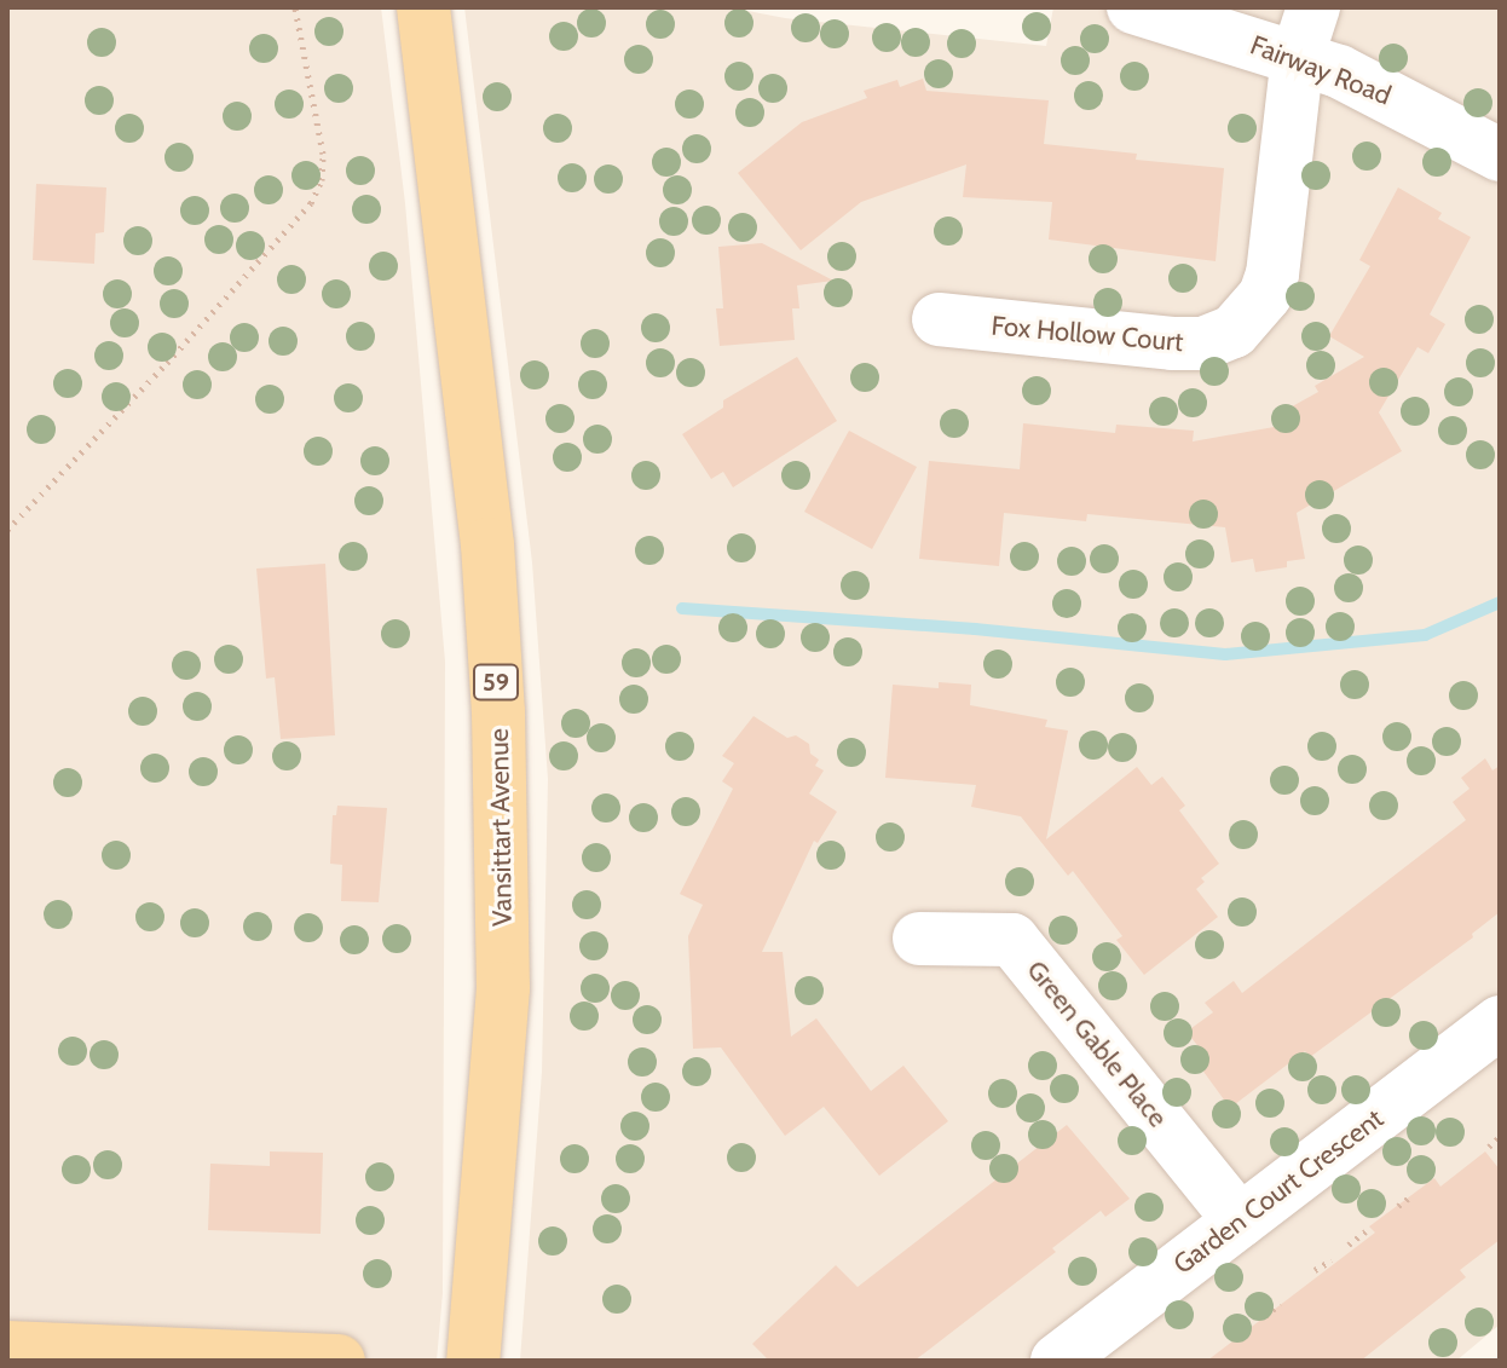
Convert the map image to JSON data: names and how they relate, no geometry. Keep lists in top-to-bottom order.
{
  "streets": {
    "main road": ["59", "Vansittart Avenue"],
    "street": [
      "Fairway Road",
      "Fox Hollow Court",
      "Green Gable Place",
      "Garden Court Crescent"
    ]
  },
  "crossings": [
    ["Fairway Road", "Fox Hollow Court"],
    ["Green Gable Place", "Garden Court Crescent"]
  ]
}
